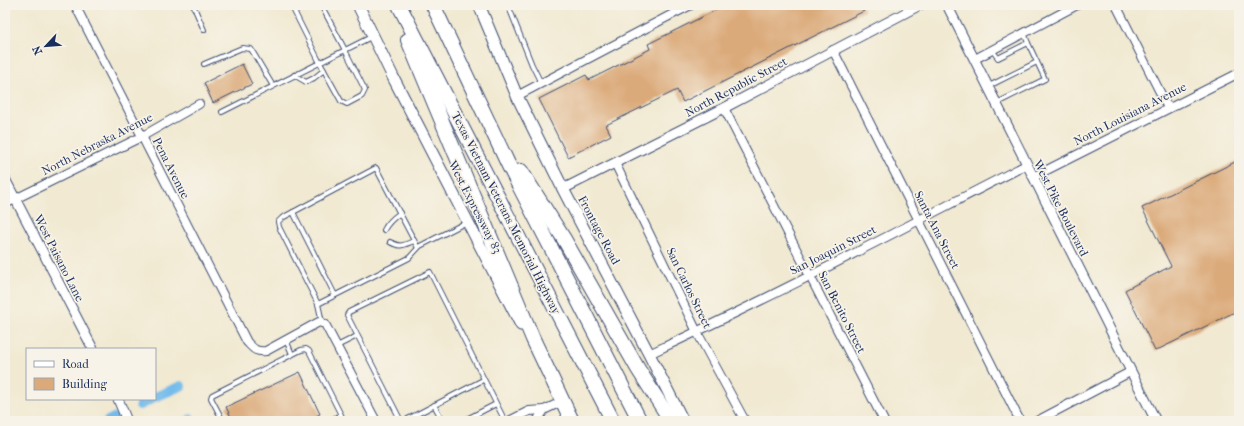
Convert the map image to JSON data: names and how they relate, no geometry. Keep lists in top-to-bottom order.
{
  "streets": {
    "highway": ["Texas Vietnam Veterans Memorial Highway"],
    "main road": ["West Expressway 83", "Frontage Road"],
    "street": [
      "North Republic Street",
      "North Louisiana Avenue",
      "North Nebraska Avenue",
      "Pena Avenue",
      "West Pike Boulevard",
      "Santa Ana Street",
      "San Joaquin Street",
      "West Paisano Lane",
      "San Carlos Street",
      "San Benito Street"
    ]
  },
  "crossings": [
    ["North Republic Street", "Frontage Road"],
    ["North Republic Street", "Santa Ana Street"],
    ["North Republic Street", "San Carlos Street"],
    ["North Republic Street", "San Benito Street"],
    ["North Louisiana Avenue", "West Pike Boulevard"],
    ["North Nebraska Avenue", "Pena Avenue"],
    ["North Nebraska Avenue", "West Paisano Lane"],
    ["West Pike Boulevard", "San Joaquin Street"],
    ["Frontage Road", "San Joaquin Street"],
    ["Santa Ana Street", "San Joaquin Street"],
    ["San Joaquin Street", "San Carlos Street"],
    ["San Joaquin Street", "San Benito Street"]
  ],
  "legend": ["Road", "Building"],
  "north": "bottom left"
}
